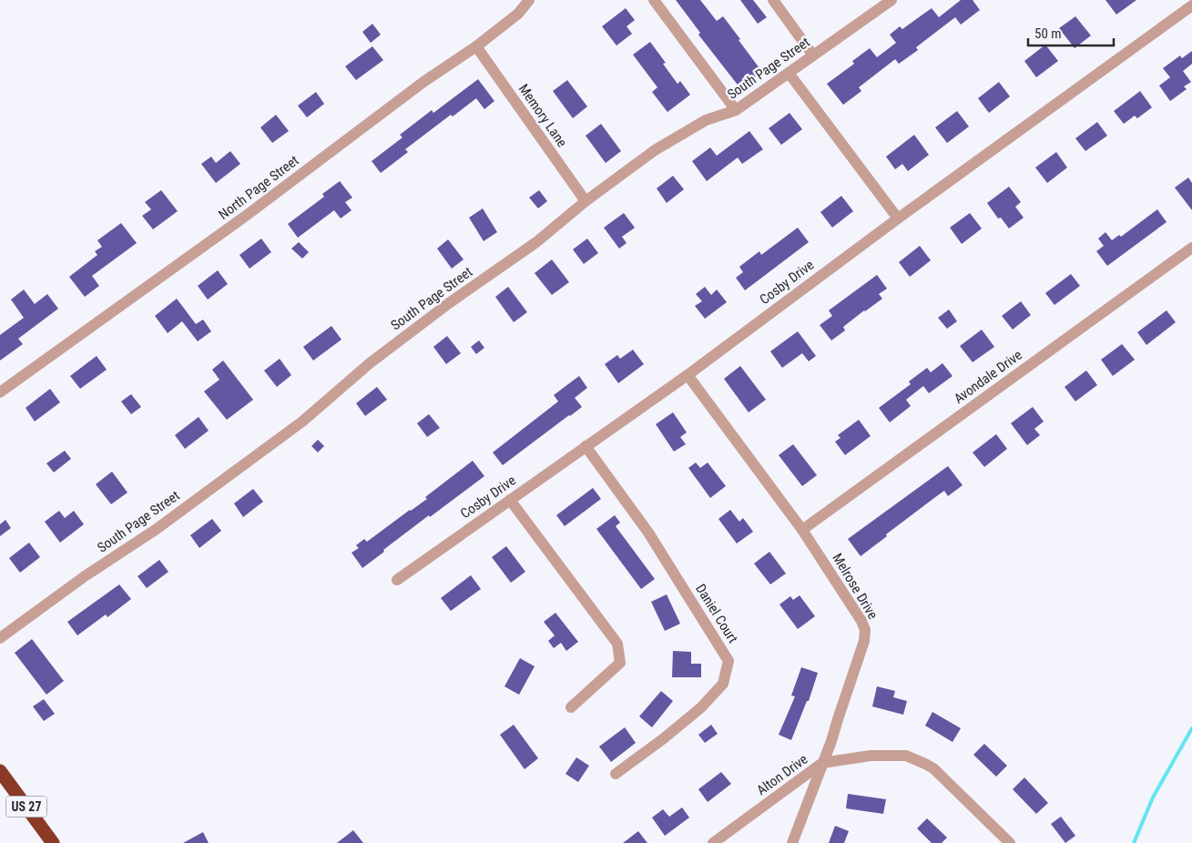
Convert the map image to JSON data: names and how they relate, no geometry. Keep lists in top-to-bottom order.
{
  "streets": {
    "highway": ["US 27"],
    "street": [
      "South Page Street",
      "Memory Lane",
      "North Page Street",
      "Cosby Drive",
      "Avondale Drive",
      "Melrose Drive",
      "Daniel Court",
      "Alton Drive"
    ]
  },
  "crossings": [
    ["South Page Street", "Memory Lane"],
    ["Memory Lane", "North Page Street"],
    ["Cosby Drive", "Melrose Drive"],
    ["Cosby Drive", "Daniel Court"],
    ["Avondale Drive", "Melrose Drive"],
    ["Melrose Drive", "Alton Drive"]
  ],
  "scale_bar": "50 m"
}
